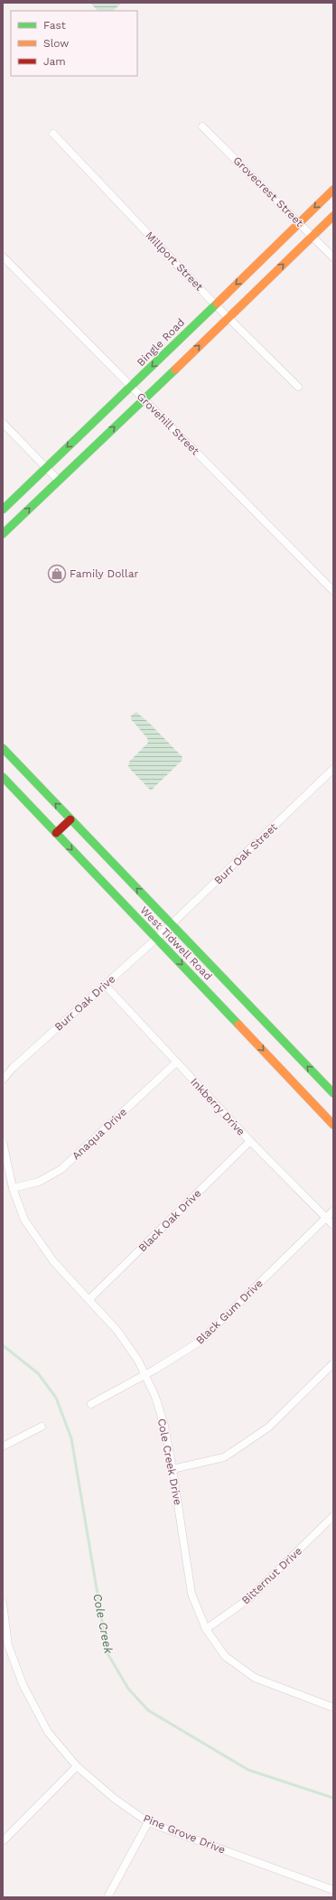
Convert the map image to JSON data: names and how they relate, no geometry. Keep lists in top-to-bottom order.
{
  "streets": {
    "main road": ["Bingle Road", "West Tidwell Road"],
    "street": [
      "Grovecrest Street",
      "Millport Street",
      "Grovehill Street",
      "Burr Oak Street",
      "Burr Oak Drive",
      "Inkberry Drive",
      "Anaqua Drive",
      "Black Oak Drive",
      "Black Gum Drive",
      "Cole Creek Drive",
      "Bitternut Drive",
      "Pine Grove Drive"
    ]
  },
  "crossings": [
    ["Grovecrest Street", "Bingle Road"],
    ["Millport Street", "Bingle Road"],
    ["Bingle Road", "Grovehill Street"],
    ["Burr Oak Street", "West Tidwell Road"],
    ["Burr Oak Street", "Burr Oak Drive"],
    ["West Tidwell Road", "Burr Oak Drive"],
    ["Burr Oak Drive", "Inkberry Drive"],
    ["Inkberry Drive", "Anaqua Drive"],
    ["Inkberry Drive", "Black Oak Drive"],
    ["Inkberry Drive", "Black Gum Drive"],
    ["Anaqua Drive", "Cole Creek Drive"],
    ["Black Oak Drive", "Cole Creek Drive"],
    ["Black Gum Drive", "Cole Creek Drive"],
    ["Cole Creek Drive", "Bitternut Drive"]
  ],
  "water": ["Cole Creek"],
  "places": {
    "shop": ["Family Dollar"]
  },
  "legend": ["Fast", "Slow", "Jam"]
}
